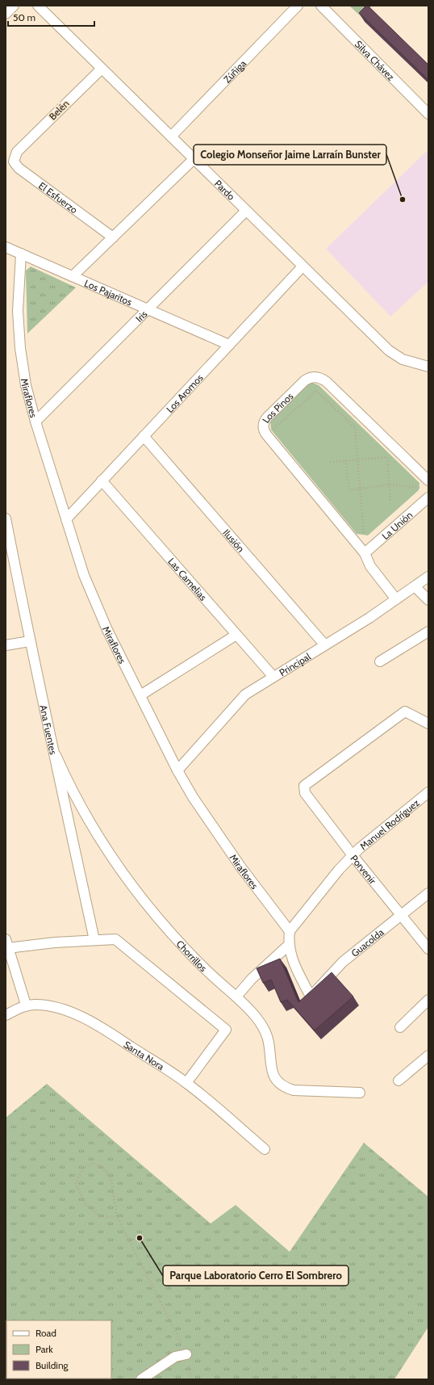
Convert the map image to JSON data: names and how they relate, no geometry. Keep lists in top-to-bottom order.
{
  "streets": {
    "street": [
      "Silva Chávez",
      "Zúñiga",
      "Belén",
      "Pardo",
      "El Esfuerzo",
      "Los Pajaritos",
      "Iris",
      "Los Aromos",
      "Miraflores",
      "Los Pinos",
      "La Unión",
      "Ilusión",
      "Las Camelias",
      "Principal",
      "Ana Fuentes",
      "Manuel Rodríguez",
      "Porvenir",
      "Guacolda",
      "Chorrillos",
      "Santa Nora"
    ]
  },
  "crossings": [
    ["Zúñiga", "Pardo"],
    ["Belén", "Pardo"],
    ["Belén", "El Esfuerzo"],
    ["Pardo", "Iris"],
    ["Pardo", "Los Aromos"],
    ["Los Pajaritos", "Iris"],
    ["Los Pajaritos", "Los Aromos"],
    ["Los Pajaritos", "Miraflores"],
    ["Iris", "Miraflores"],
    ["Los Aromos", "Miraflores"],
    ["Los Aromos", "Ilusión"],
    ["Los Aromos", "Las Camelias"],
    ["Miraflores", "Principal"],
    ["Miraflores", "Manuel Rodríguez"],
    ["Los Pinos", "La Unión"],
    ["Los Pinos", "Principal"],
    ["Ilusión", "Principal"],
    ["Las Camelias", "Principal"],
    ["Ana Fuentes", "Chorrillos"],
    ["Manuel Rodríguez", "Porvenir"],
    ["Porvenir", "Guacolda"]
  ],
  "places": ["Colegio Monseñor Jaime Larraín Bunster", "Parque Laboratorio Cerro El Sombrero"],
  "legend": ["Road", "Park", "Building"],
  "scale_bar": "50 m"
}
